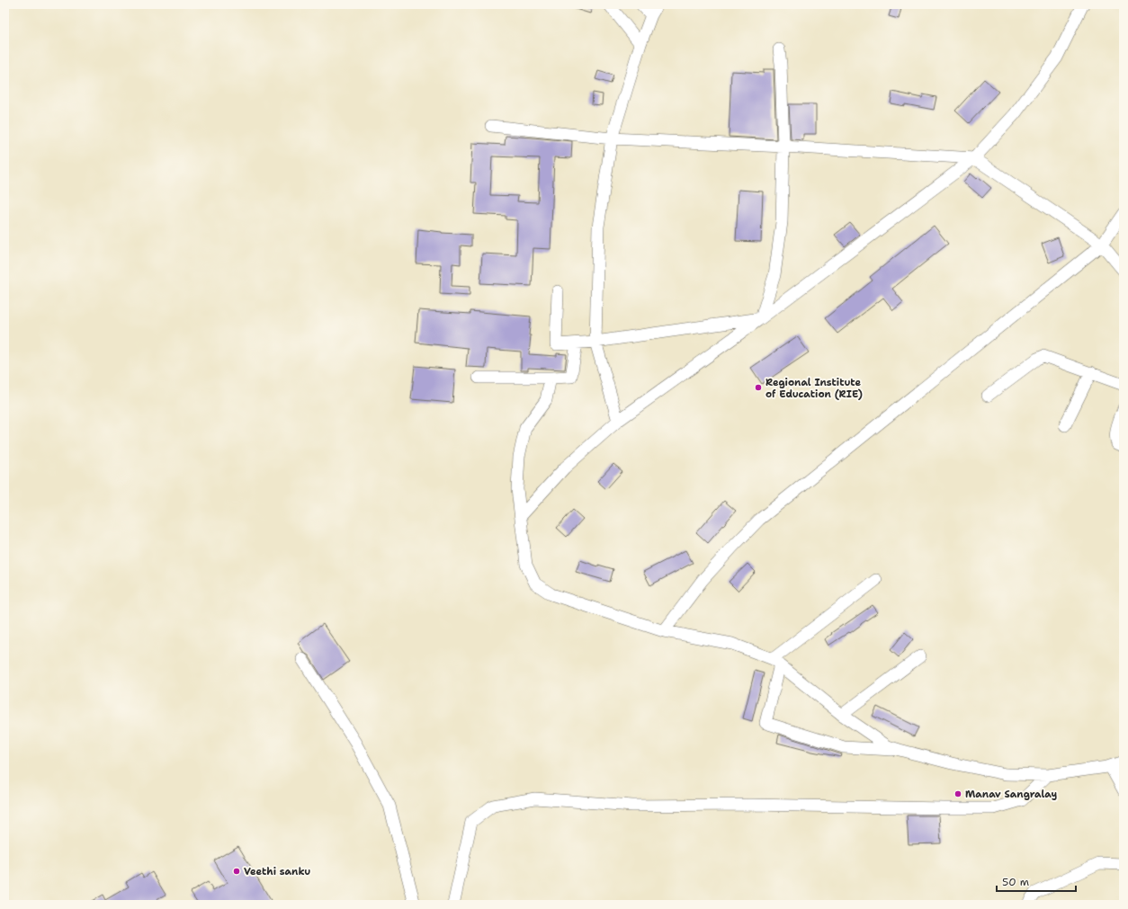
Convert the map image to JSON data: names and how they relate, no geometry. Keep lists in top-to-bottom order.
{
  "places": ["Regional Institute of Education (RIE)", "Manav Sangralay", "Veethi sanku"],
  "scale_bar": "50 m"
}
